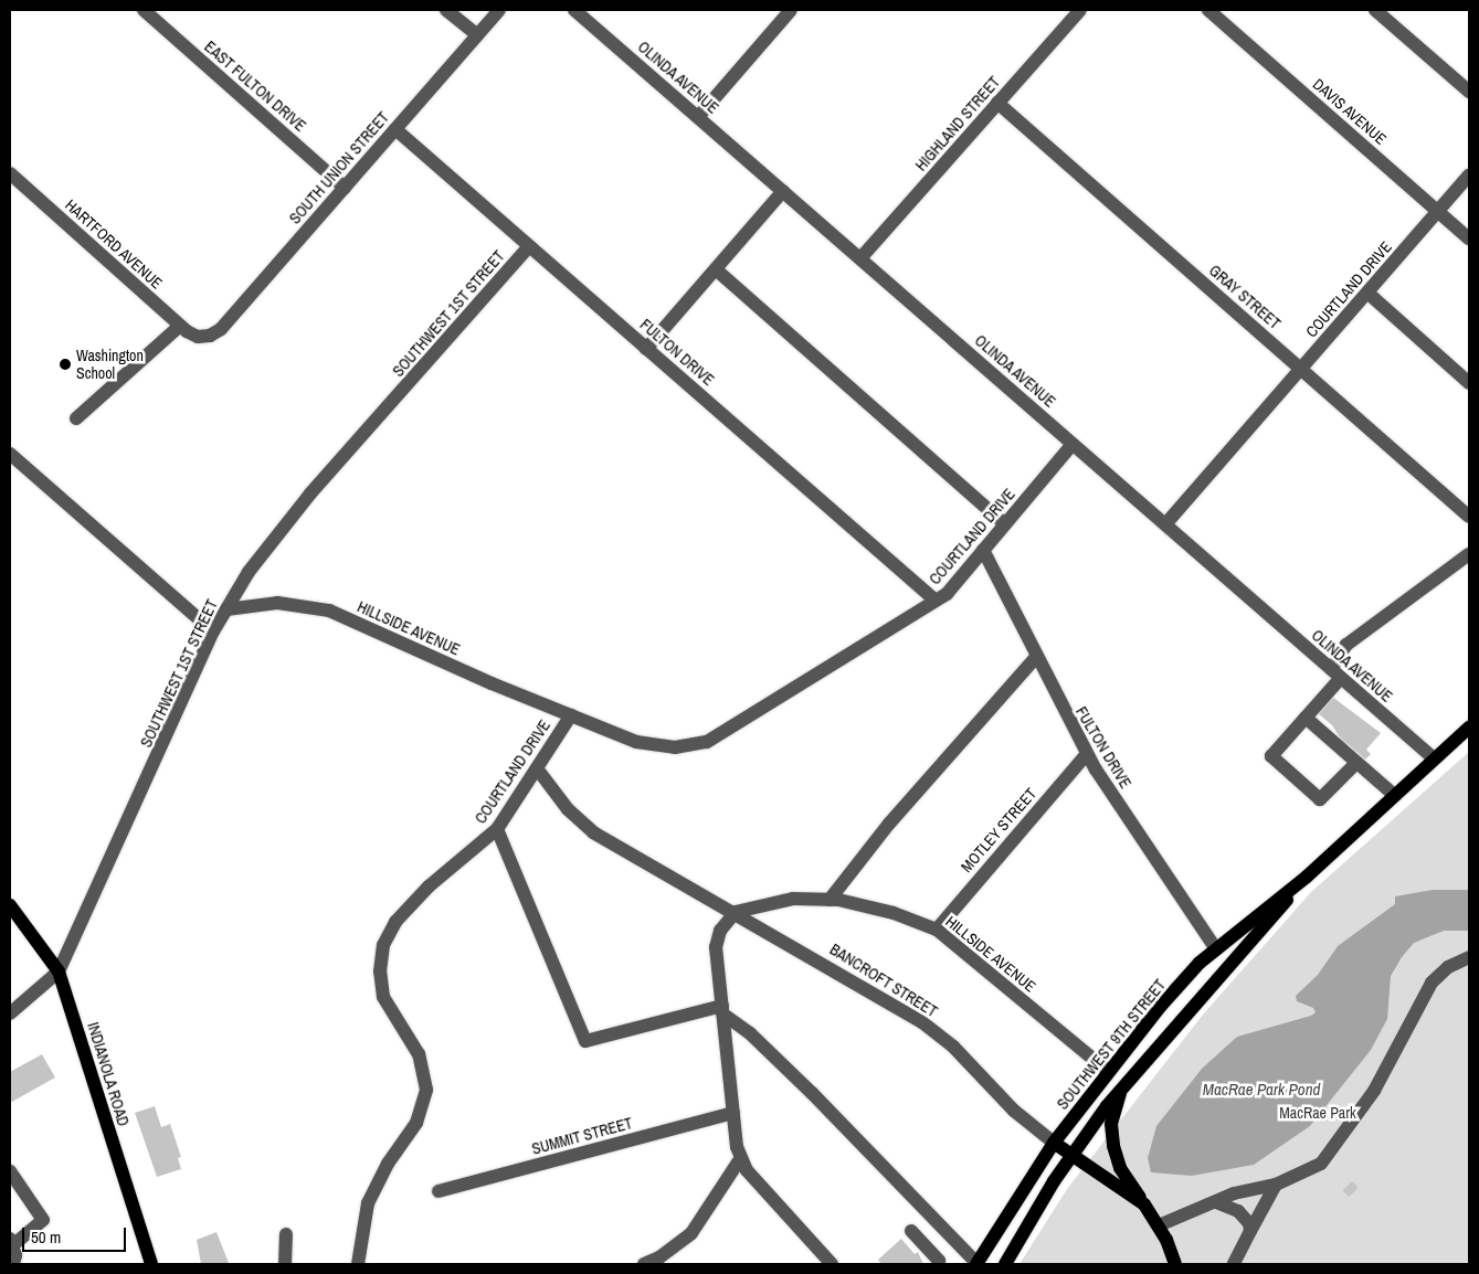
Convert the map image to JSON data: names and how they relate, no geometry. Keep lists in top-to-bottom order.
{
  "streets": {
    "main road": ["BANCROFT STREET", "SOUTHWEST 9TH STREET", "INDIANOLA ROAD"],
    "street": [
      "OLINDA AVENUE",
      "EAST FULTON DRIVE",
      "DAVIS AVENUE",
      "HIGHLAND STREET",
      "SOUTH UNION STREET",
      "HARTFORD AVENUE",
      "COURTLAND DRIVE",
      "GRAY STREET",
      "SOUTHWEST 1ST STREET",
      "FULTON DRIVE",
      "HILLSIDE AVENUE",
      "MOTLEY STREET",
      "SUMMIT STREET"
    ]
  },
  "crossings": [
    ["OLINDA AVENUE", "HIGHLAND STREET"],
    ["OLINDA AVENUE", "COURTLAND DRIVE"],
    ["OLINDA AVENUE", "SOUTHWEST 9TH STREET"],
    ["EAST FULTON DRIVE", "SOUTH UNION STREET"],
    ["DAVIS AVENUE", "COURTLAND DRIVE"],
    ["HIGHLAND STREET", "GRAY STREET"],
    ["SOUTH UNION STREET", "HARTFORD AVENUE"],
    ["SOUTH UNION STREET", "FULTON DRIVE"],
    ["COURTLAND DRIVE", "GRAY STREET"],
    ["COURTLAND DRIVE", "FULTON DRIVE"],
    ["COURTLAND DRIVE", "HILLSIDE AVENUE"],
    ["COURTLAND DRIVE", "BANCROFT STREET"],
    ["SOUTHWEST 1ST STREET", "FULTON DRIVE"],
    ["SOUTHWEST 1ST STREET", "HILLSIDE AVENUE"],
    ["SOUTHWEST 1ST STREET", "INDIANOLA ROAD"],
    ["FULTON DRIVE", "MOTLEY STREET"],
    ["FULTON DRIVE", "SOUTHWEST 9TH STREET"],
    ["HILLSIDE AVENUE", "MOTLEY STREET"],
    ["HILLSIDE AVENUE", "BANCROFT STREET"],
    ["HILLSIDE AVENUE", "SOUTHWEST 9TH STREET"],
    ["BANCROFT STREET", "SOUTHWEST 9TH STREET"]
  ],
  "water": ["MacRae Park Pond"],
  "parks": ["MacRae Park"],
  "places": ["Washington School"],
  "scale_bar": "50 m"
}
